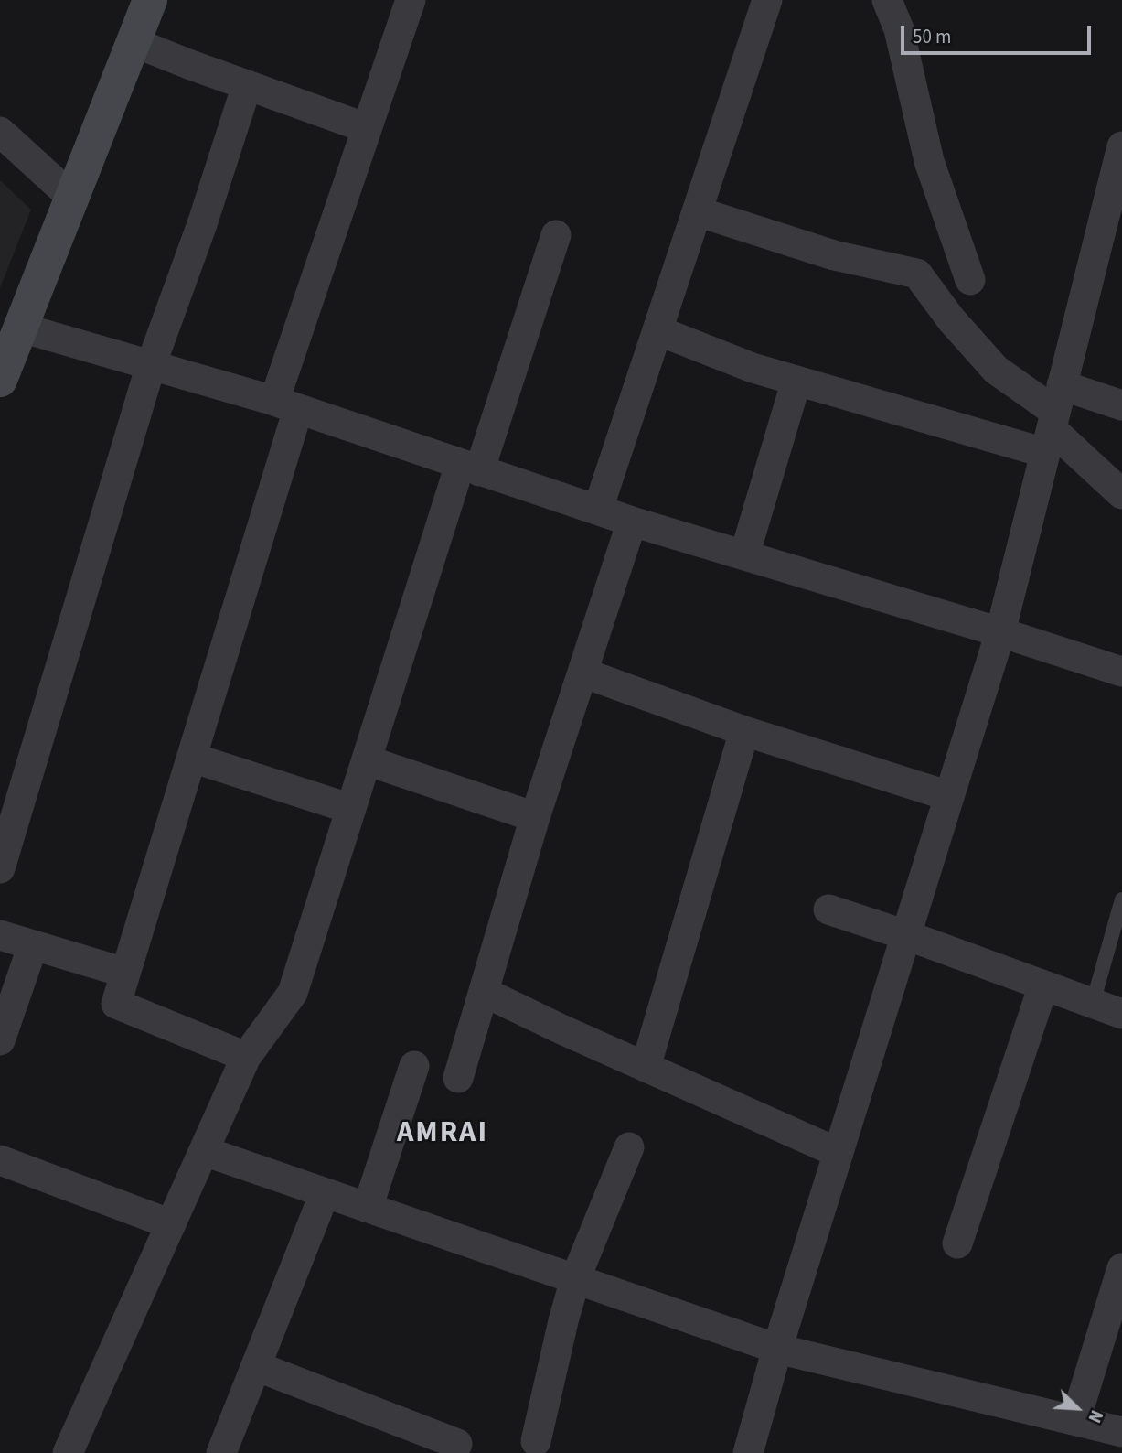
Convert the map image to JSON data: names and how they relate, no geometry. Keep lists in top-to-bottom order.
{
  "districts": ["AMRAI"],
  "scale_bar": "50 m",
  "north": "bottom right"
}
